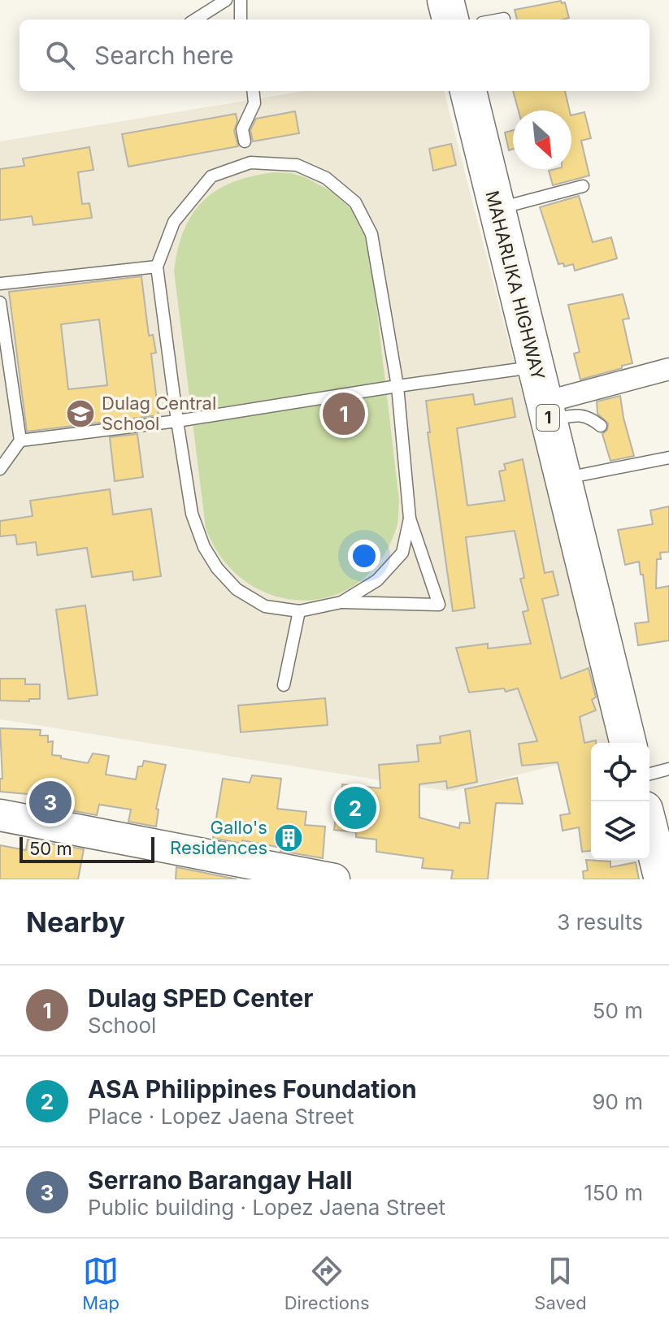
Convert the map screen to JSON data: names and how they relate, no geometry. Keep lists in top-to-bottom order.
{
  "streets": {
    "highway": ["MAHARLIKA HIGHWAY", "1"]
  },
  "places": {
    "school or university": ["Dulag Central School"],
    "building": ["Gallo's Residences"]
  },
  "scale_bar": "50 m",
  "north": "bottom right",
  "page": {
    "search": "Search here",
    "pins": ["1", "3", "2"],
    "scale": "50 m",
    "heading": ["Nearby", "3 results"],
    "list": [
      {
        "mark": "1",
        "name": "Dulag SPED Center",
        "note": "School",
        "value": "50 m"
      },
      {
        "mark": "2",
        "name": "ASA Philippines Foundation",
        "note": "Place · Lopez Jaena Street",
        "value": "90 m"
      },
      {
        "mark": "3",
        "name": "Serrano Barangay Hall",
        "note": "Public building · Lopez Jaena Street",
        "value": "150 m"
      }
    ],
    "nav": ["Map", "Directions", "Saved"]
  }
}
